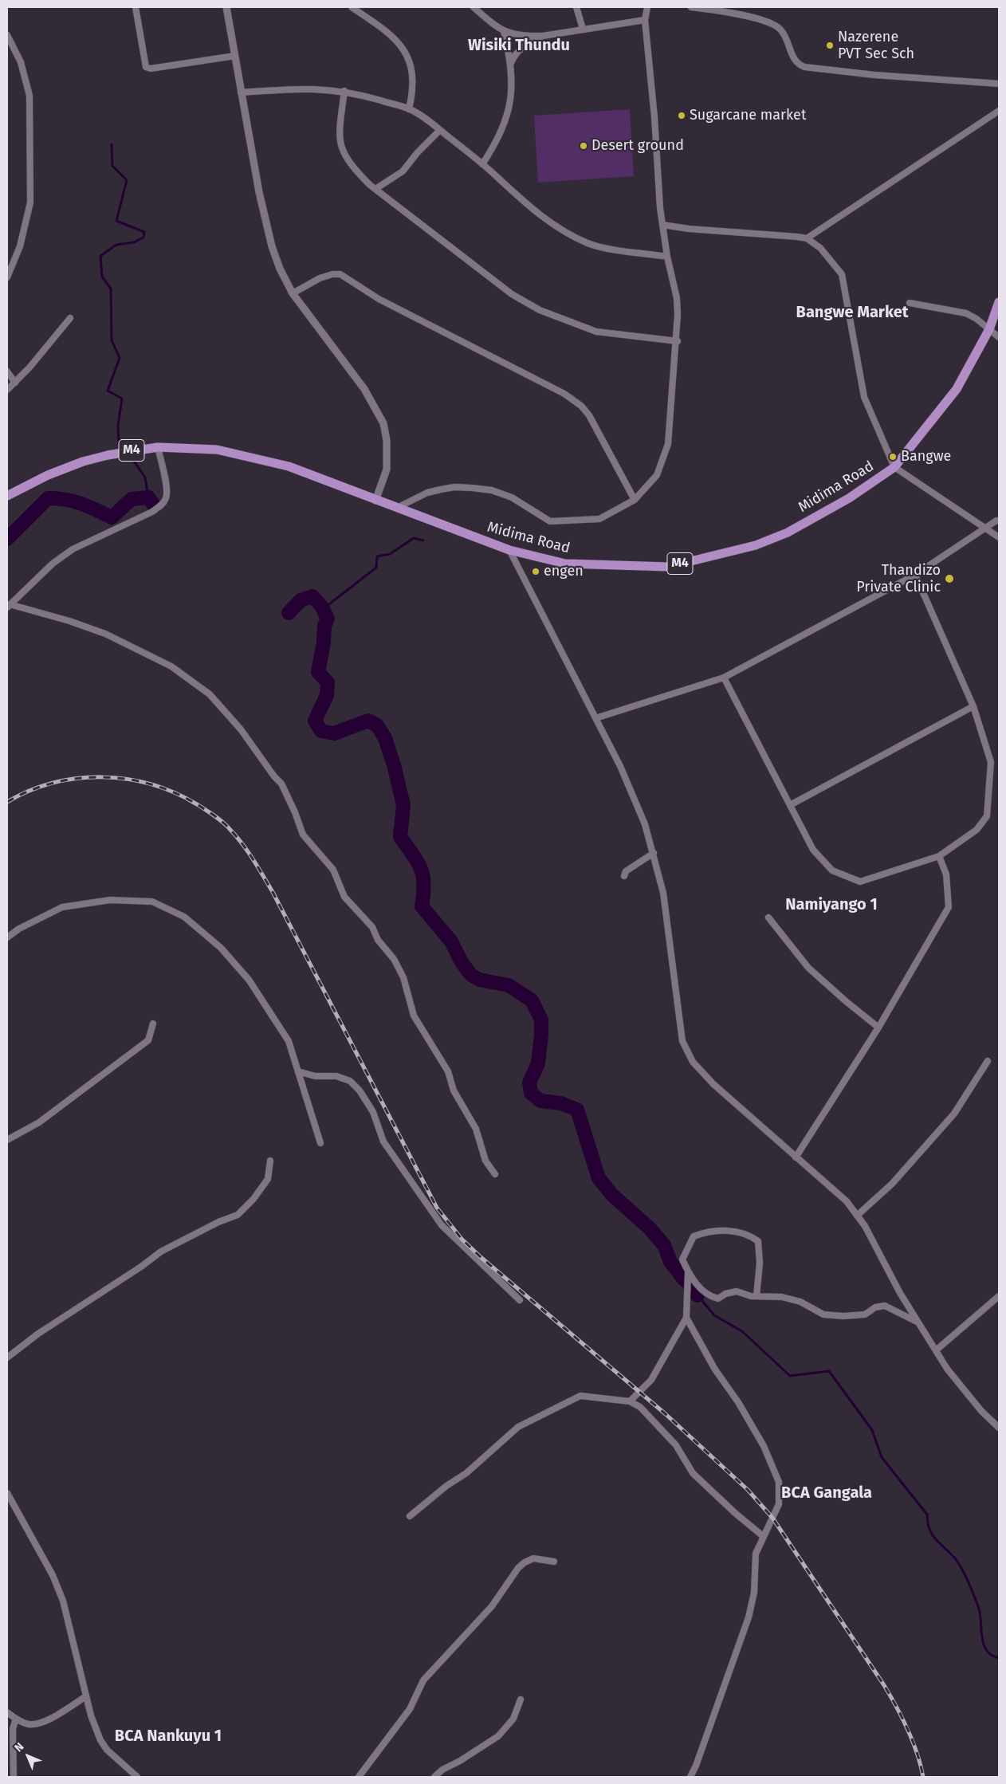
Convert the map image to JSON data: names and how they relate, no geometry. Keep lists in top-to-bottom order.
{
  "streets": {
    "main road": ["M4", "Midima Road"]
  },
  "districts": [
    "Wisiki Thundu",
    "Bangwe Market",
    "Namiyango 1",
    "BCA Gangala",
    "BCA Nankuyu 1"
  ],
  "places": [
    "Nazerene PVT Sec Sch",
    "Sugarcane market",
    "Desert ground",
    "Bangwe",
    "engen",
    "Thandizo Private Clinic"
  ],
  "north": "top left"
}
